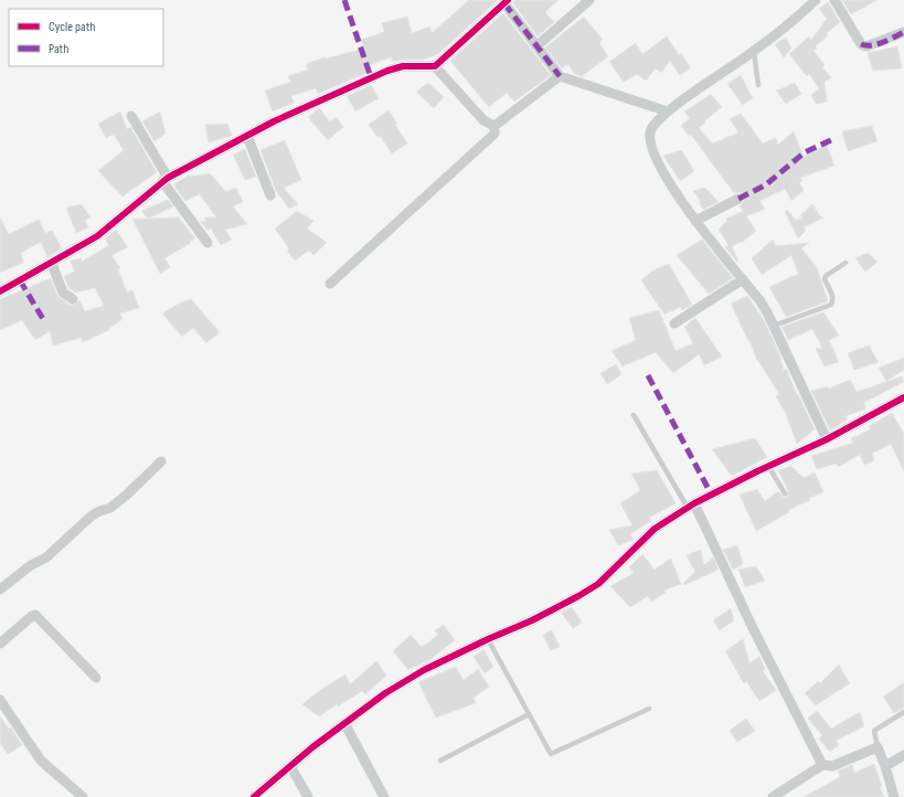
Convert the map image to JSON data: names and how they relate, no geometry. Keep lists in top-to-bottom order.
{
  "legend": ["Cycle path", "Path"]
}
